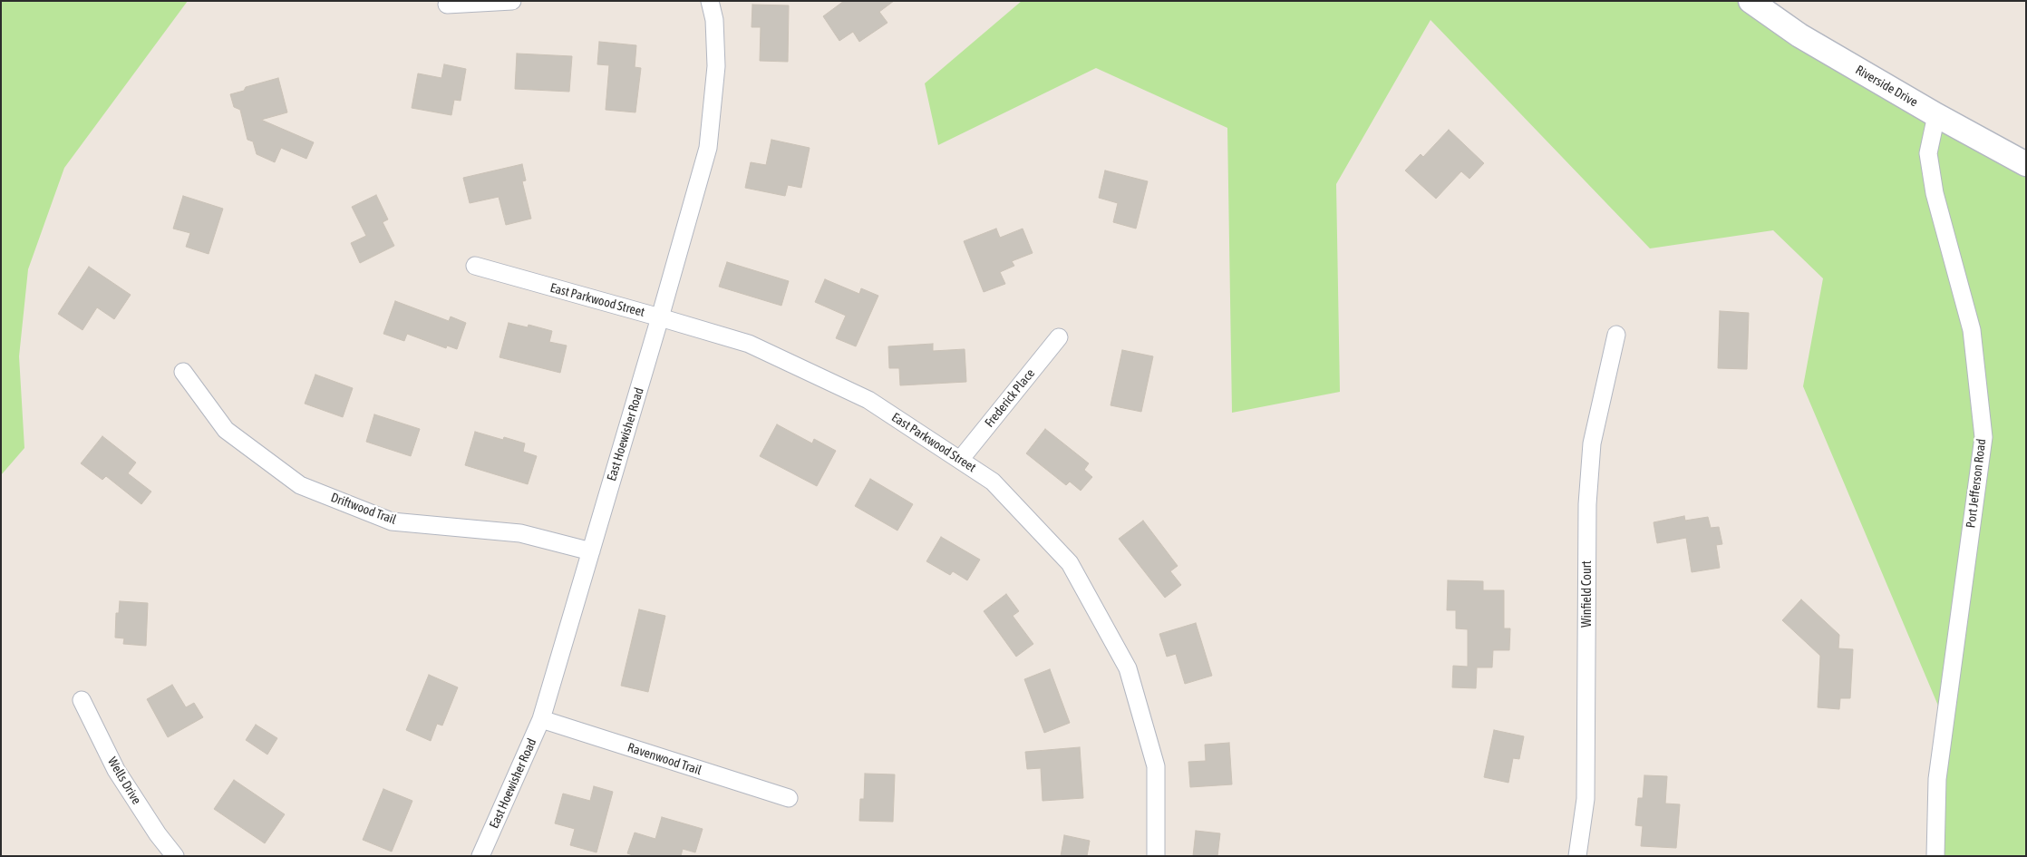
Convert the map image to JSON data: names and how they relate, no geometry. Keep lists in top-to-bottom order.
{
  "streets": {
    "main road": ["Riverside Drive"],
    "street": [
      "East Parkwood Street",
      "Frederick Place",
      "East Hoewisher Road",
      "Port Jefferson Road",
      "Driftwood Trail",
      "Winfield Court",
      "Ravenwood Trail",
      "Wells Drive"
    ]
  },
  "crossings": [
    ["Riverside Drive", "Port Jefferson Road"],
    ["East Parkwood Street", "Frederick Place"],
    ["East Parkwood Street", "East Hoewisher Road"],
    ["East Hoewisher Road", "Driftwood Trail"],
    ["East Hoewisher Road", "Ravenwood Trail"]
  ]
}
